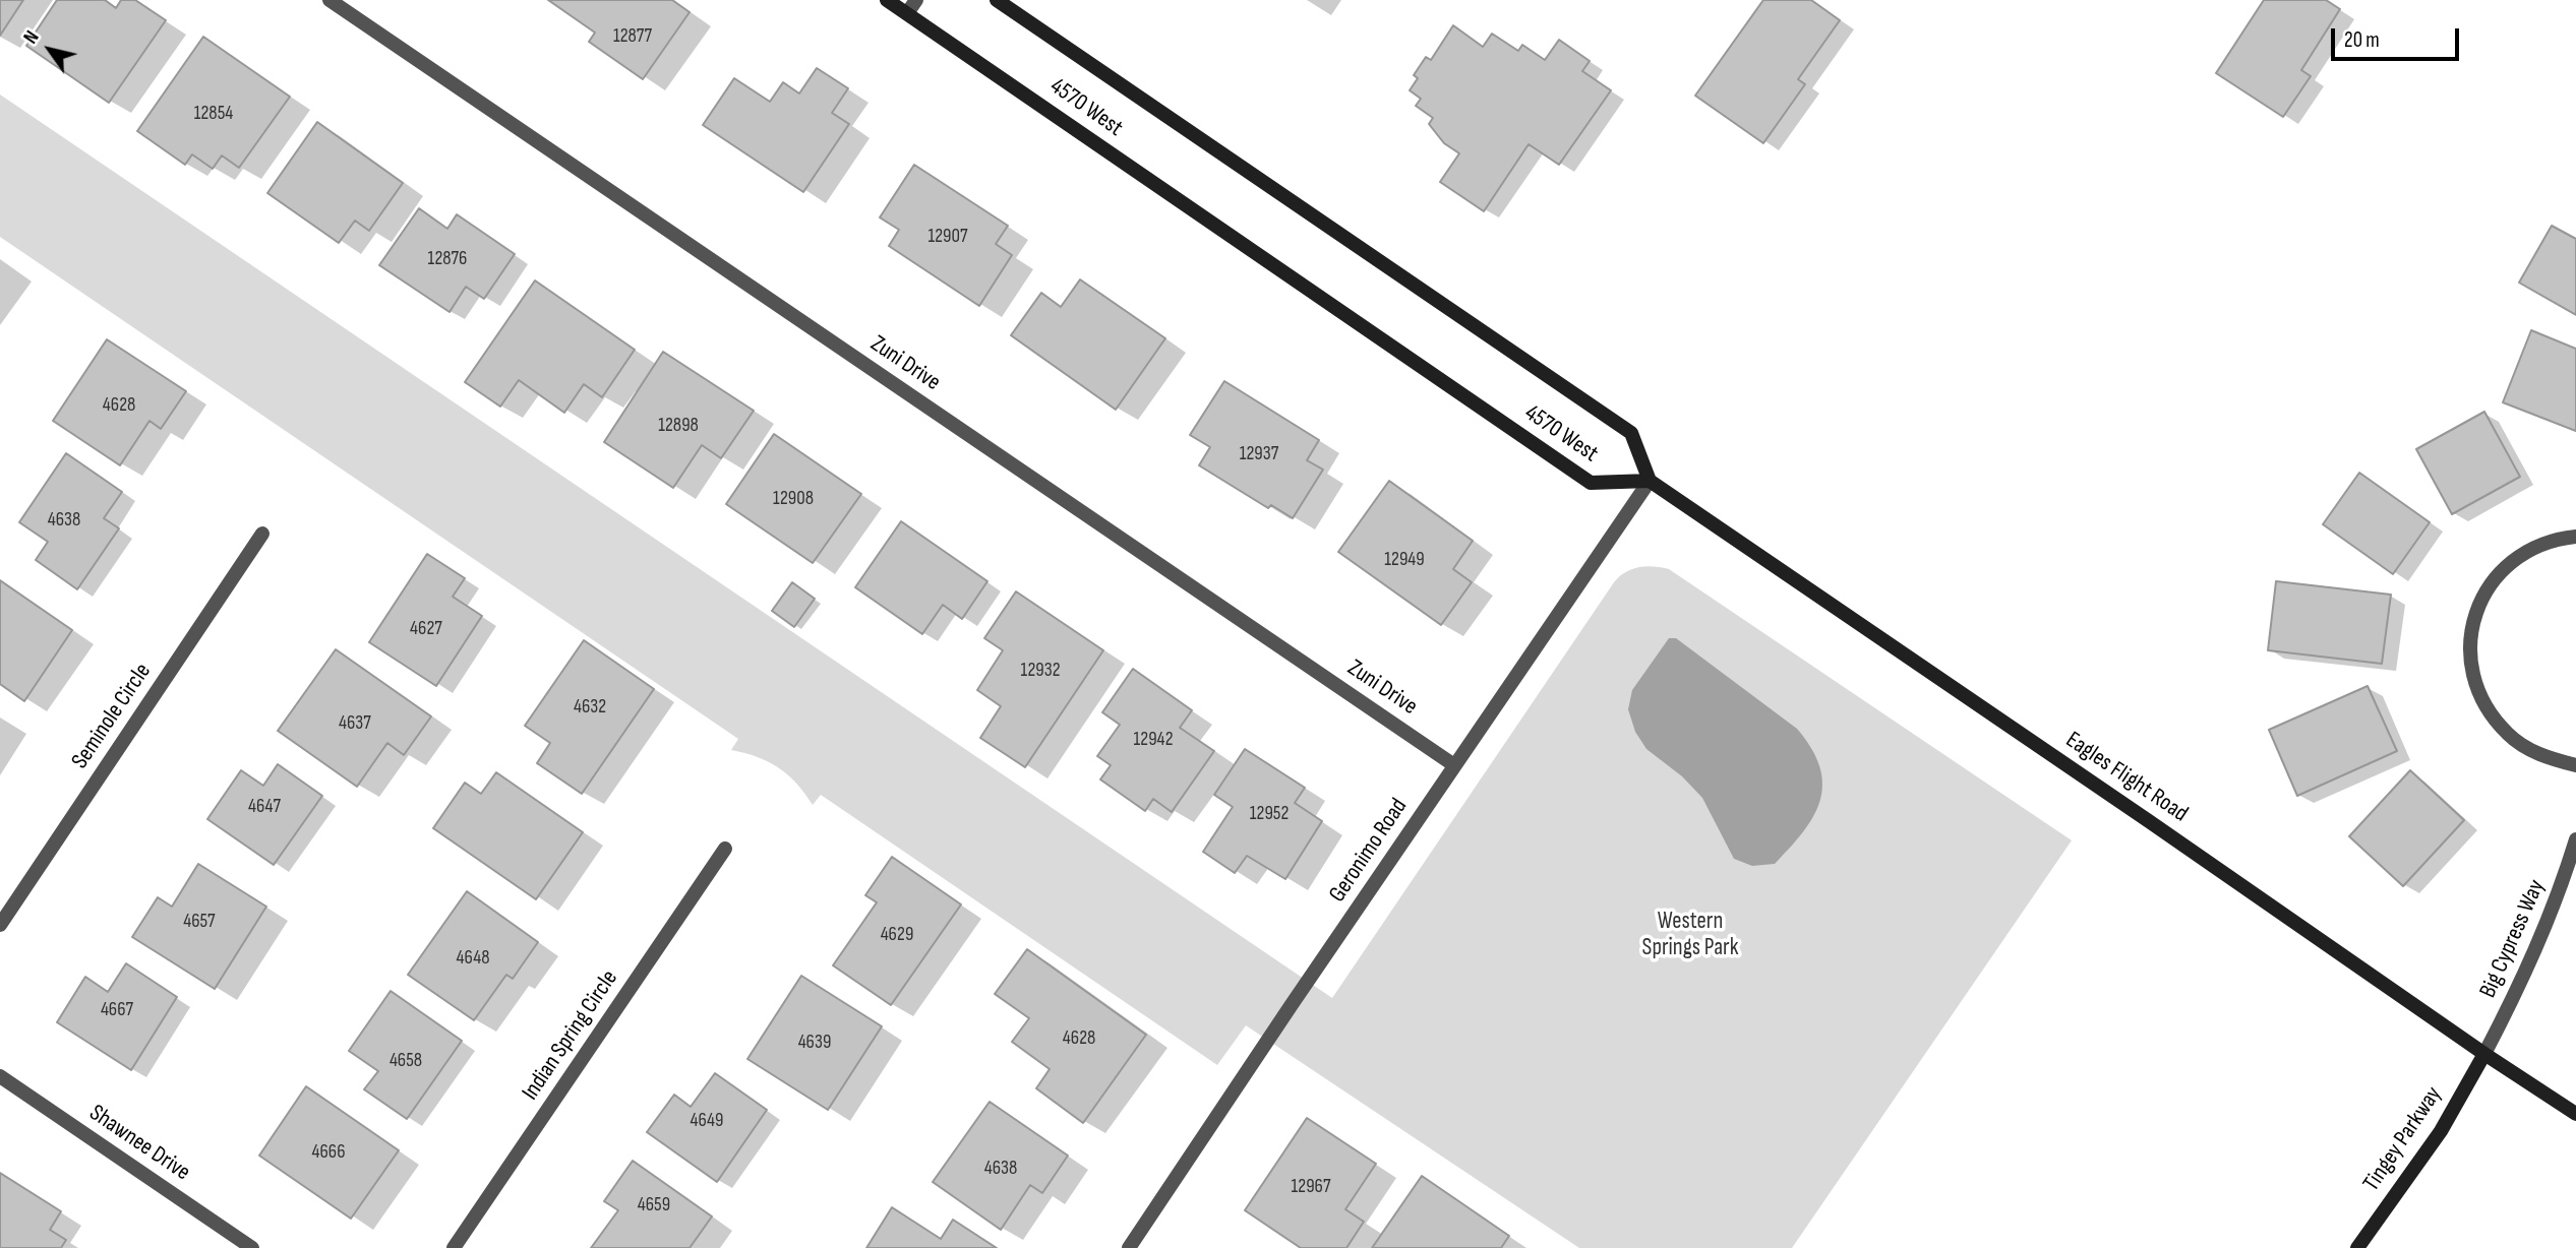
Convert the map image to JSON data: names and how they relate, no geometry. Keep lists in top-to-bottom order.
{
  "streets": {
    "main road": ["4570 West", "Eagles Flight Road", "Tingey Parkway"],
    "street": [
      "Zuni Drive",
      "Seminole Circle",
      "Geronimo Road",
      "Big Cypress Way",
      "Indian Spring Circle",
      "Shawnee Drive"
    ]
  },
  "crossings": [
    ["4570 West", "Eagles Flight Road"],
    ["4570 West", "Geronimo Road"],
    ["Zuni Drive", "Geronimo Road"],
    ["Eagles Flight Road", "Geronimo Road"],
    ["Eagles Flight Road", "Big Cypress Way"],
    ["Eagles Flight Road", "Tingey Parkway"],
    ["Big Cypress Way", "Tingey Parkway"]
  ],
  "parks": ["Western Springs Park"],
  "house_numbers": [
    "12877",
    "12854",
    "12907",
    "12876",
    "4628",
    "12898",
    "12937",
    "12908",
    "4638",
    "12949",
    "4627",
    "12932",
    "4632",
    "4637",
    "12942",
    "4647",
    "12952",
    "4657",
    "4629",
    "4648",
    "4667",
    "4628",
    "4639",
    "4658",
    "4649",
    "4666",
    "4638",
    "12967",
    "4659"
  ],
  "scale_bar": "20 m",
  "north": "top left"
}
